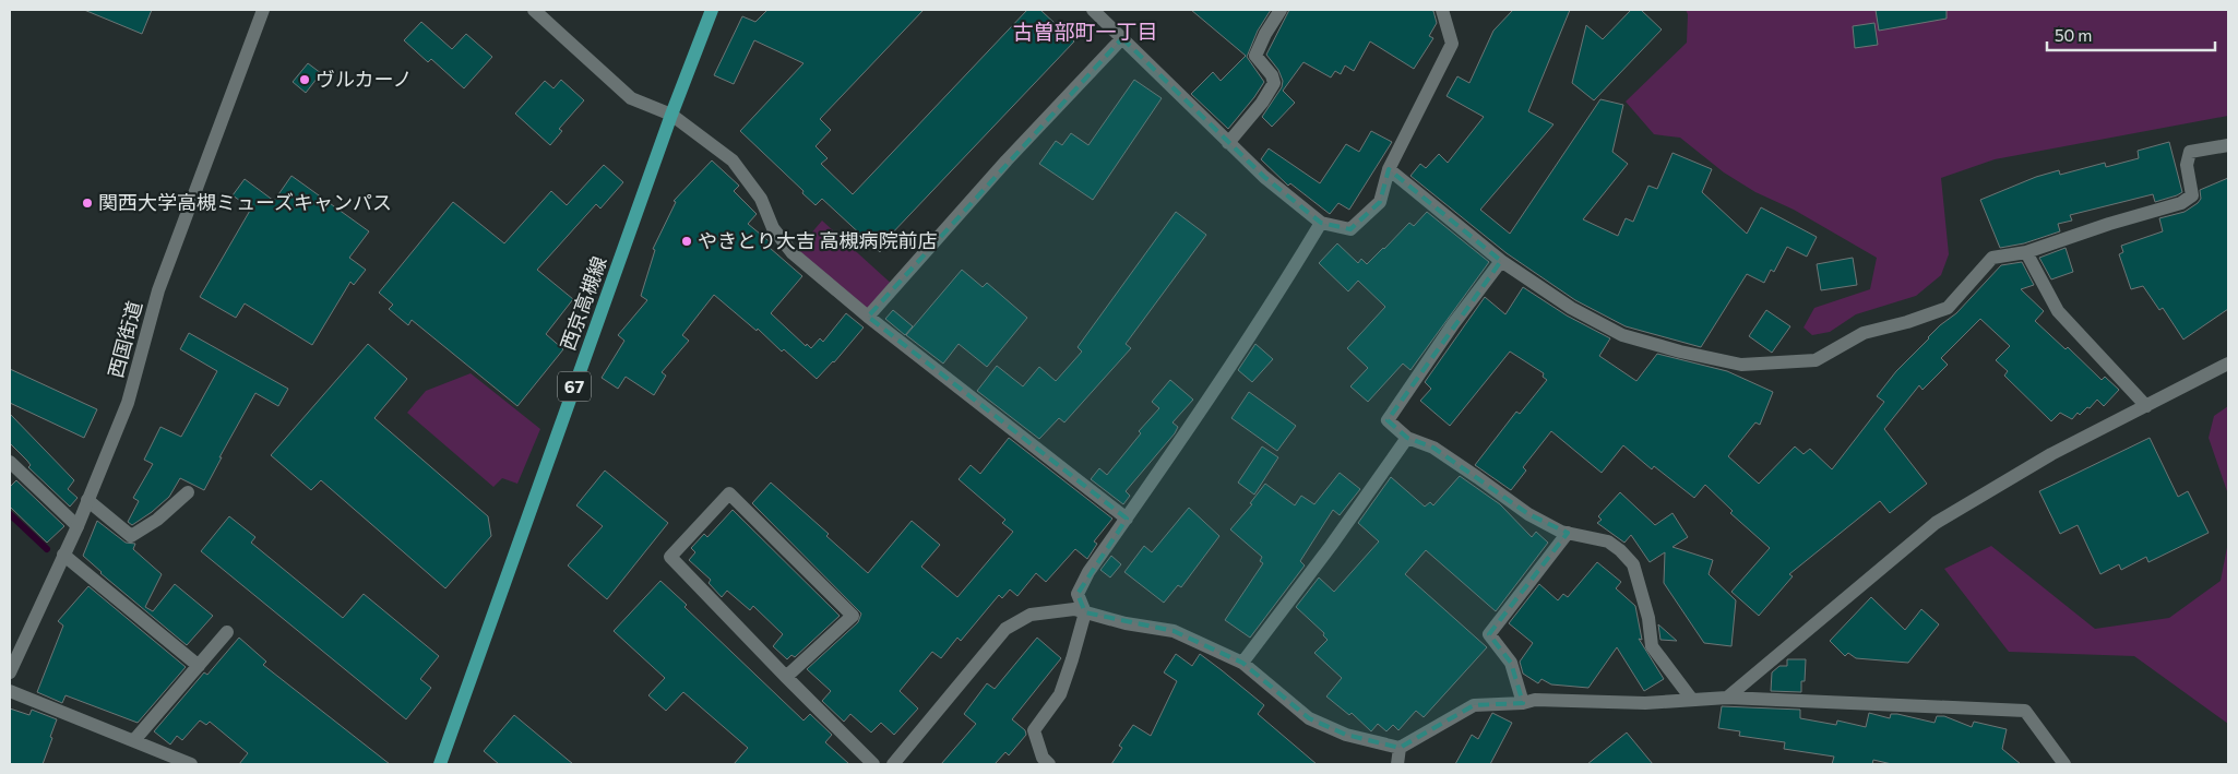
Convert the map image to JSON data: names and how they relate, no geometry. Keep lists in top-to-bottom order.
{
  "streets": {
    "main road": ["西京高槻線", "67"],
    "street": ["西国街道"]
  },
  "districts": ["古曽部町一丁目"],
  "places": ["ヴルカーノ", "関西大学高槻ミューズキャンパス", "やきとり大吉 高槻病院前店"],
  "scale_bar": "50 m"
}
